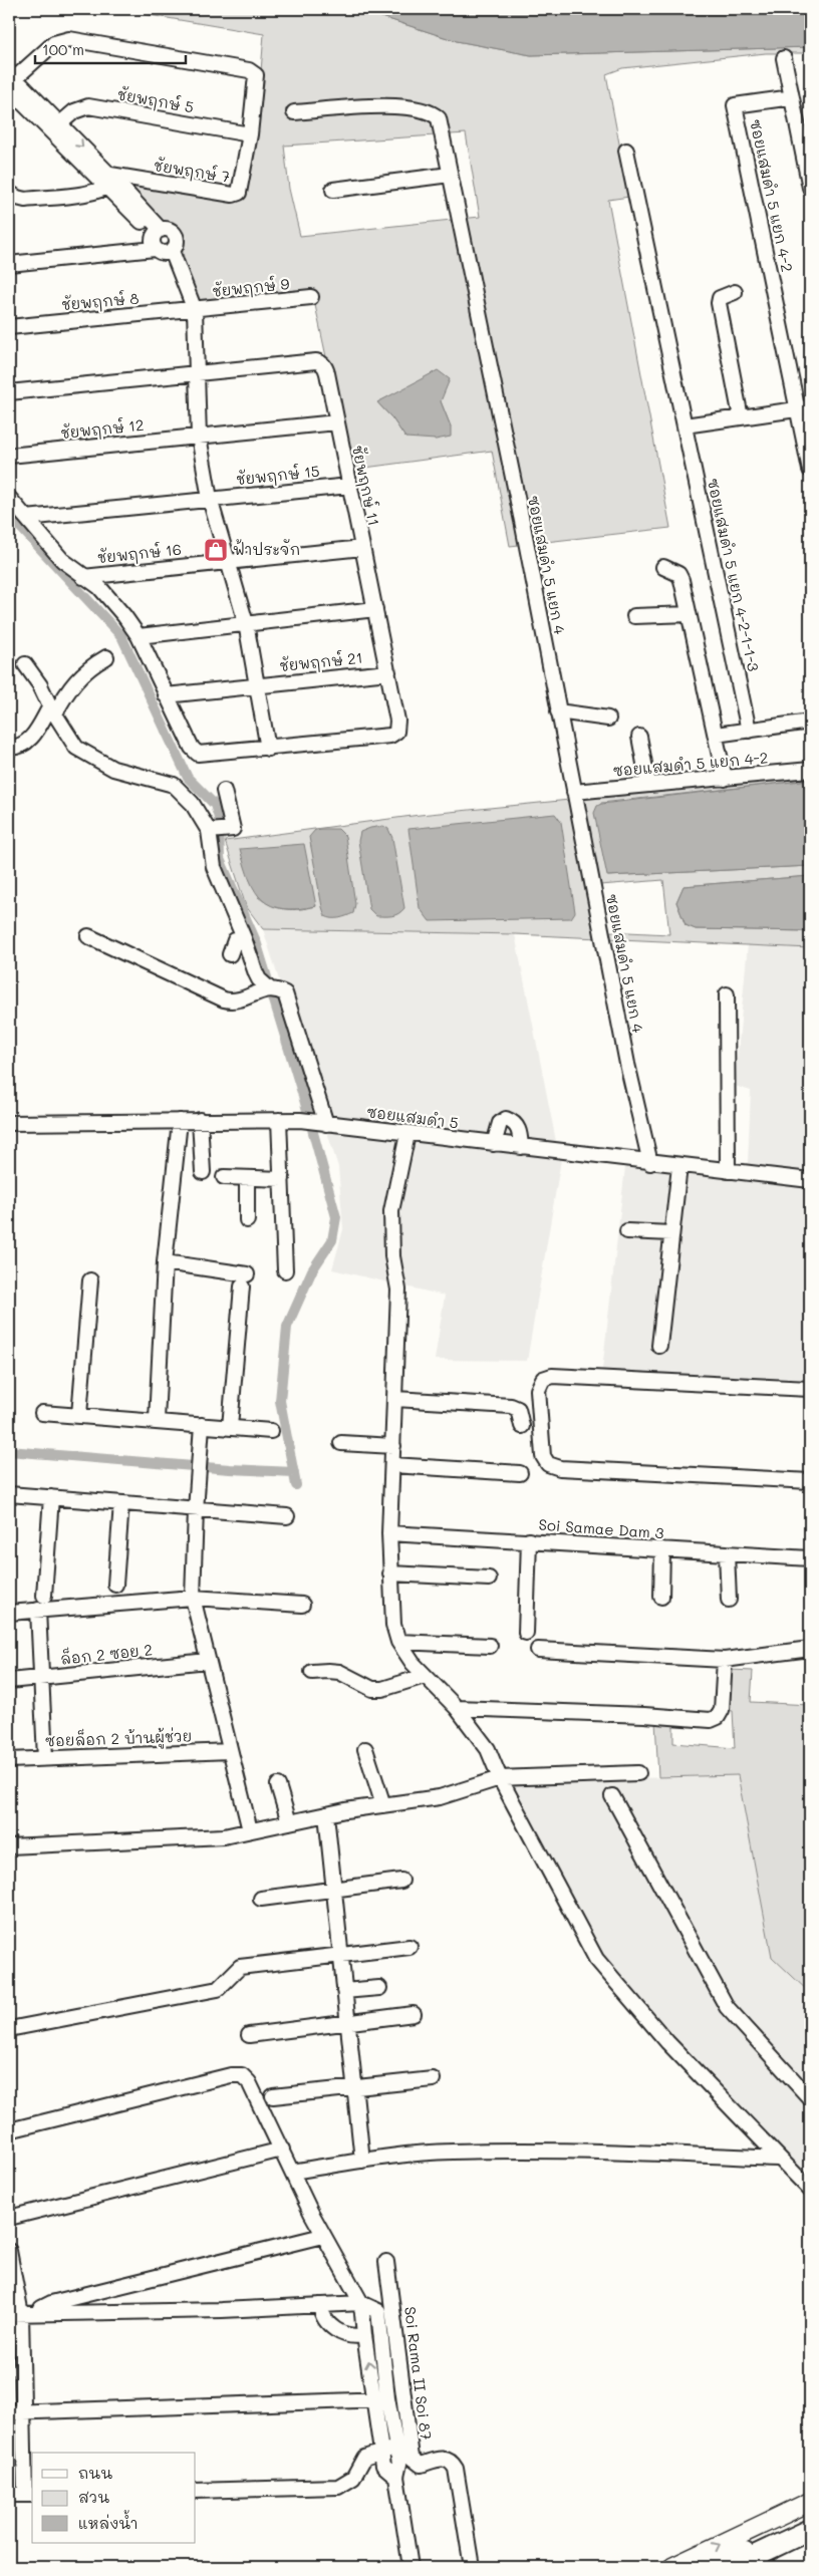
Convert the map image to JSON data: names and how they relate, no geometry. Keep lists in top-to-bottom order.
{
  "streets": {
    "street": [
      "ชัยพฤกษ์ 5",
      "ชัยพฤกษ์ 7",
      "ซอยแสมดำ 5 แยก 4-2",
      "ชัยพฤกษ์ 9",
      "ชัยพฤกษ์ 8",
      "ชัยพฤกษ์ 12",
      "ชัยพฤกษ์ 15",
      "ชัยพฤกษ์ 11",
      "ชัยพฤกษ์ 16",
      "ซอยแสมดำ 5 แยก 4",
      "ซอยแสมดำ 5 แยก 4-2-1-1-3",
      "ชัยพฤกษ์ 21",
      "ซอยแสมดำ 5",
      "Soi Samae Dam 3",
      "ล็อก 2 ซอย 2",
      "ซอยล็อก 2 บ้านผู้ช่วย",
      "Soi Rama II Soi 87"
    ]
  },
  "crossings": [
    ["ชัยพฤกษ์ 5", "ชัยพฤกษ์ 7"],
    ["ซอยแสมดำ 5 แยก 4-2", "ซอยแสมดำ 5 แยก 4"],
    ["ชัยพฤกษ์ 9", "ชัยพฤกษ์ 8"],
    ["ชัยพฤกษ์ 12", "ชัยพฤกษ์ 11"],
    ["ชัยพฤกษ์ 15", "ชัยพฤกษ์ 11"],
    ["ชัยพฤกษ์ 11", "ชัยพฤกษ์ 16"],
    ["ชัยพฤกษ์ 11", "ชัยพฤกษ์ 21"],
    ["ซอยแสมดำ 5 แยก 4", "ซอยแสมดำ 5"]
  ],
  "places": {
    "shop": ["ฟ้าประจัก"]
  },
  "legend": ["ถนน", "สวน", "แหล่งน้ำ"],
  "scale_bar": "100 m"
}
